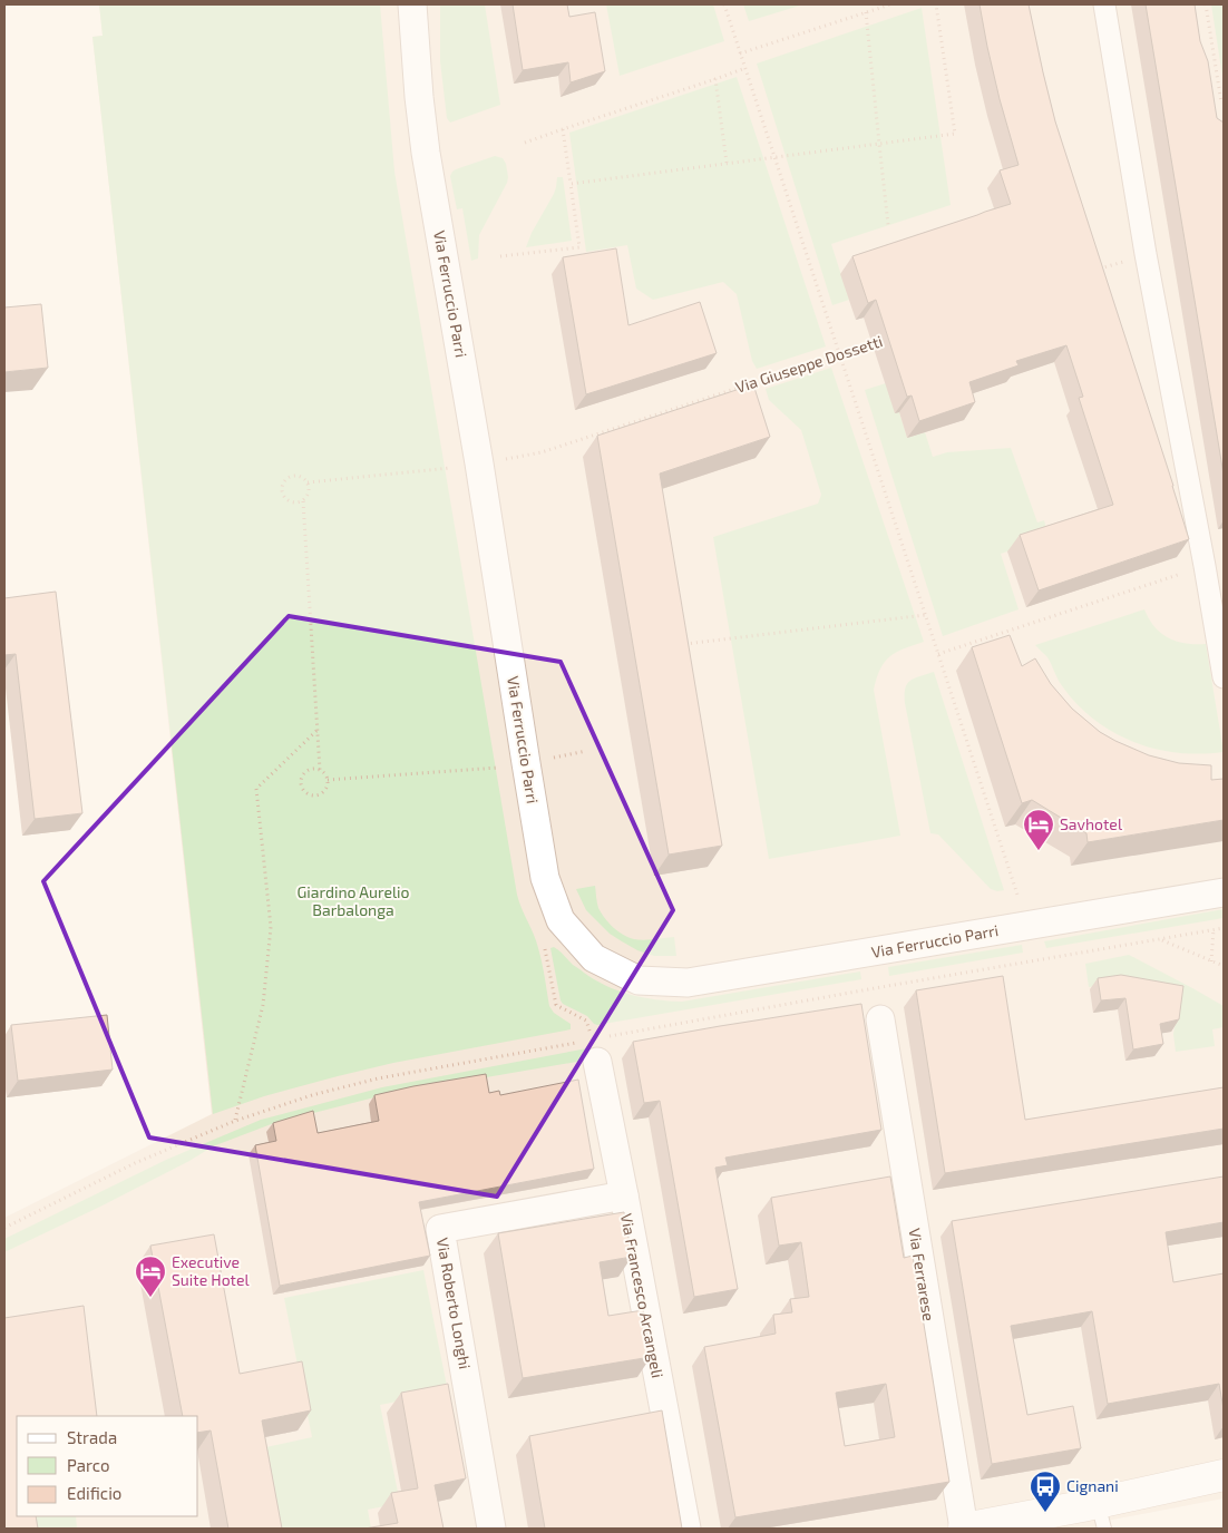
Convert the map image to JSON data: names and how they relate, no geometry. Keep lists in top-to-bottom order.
{
  "streets": {
    "main road": ["Via Ferrarese"],
    "street": ["Via Ferruccio Parri", "Via Francesco Arcangeli", "Via Roberto Longhi"],
    "path": ["Via Giuseppe Dossetti"]
  },
  "crossings": [
    ["Via Francesco Arcangeli", "Via Roberto Longhi"]
  ],
  "parks": ["Giardino Aurelio Barbalonga"],
  "places": {
    "hotel": ["Savhotel", "Executive Suite Hotel"],
    "bus stop": ["Cignani"]
  },
  "legend": ["Strada", "Parco", "Edificio"]
}
